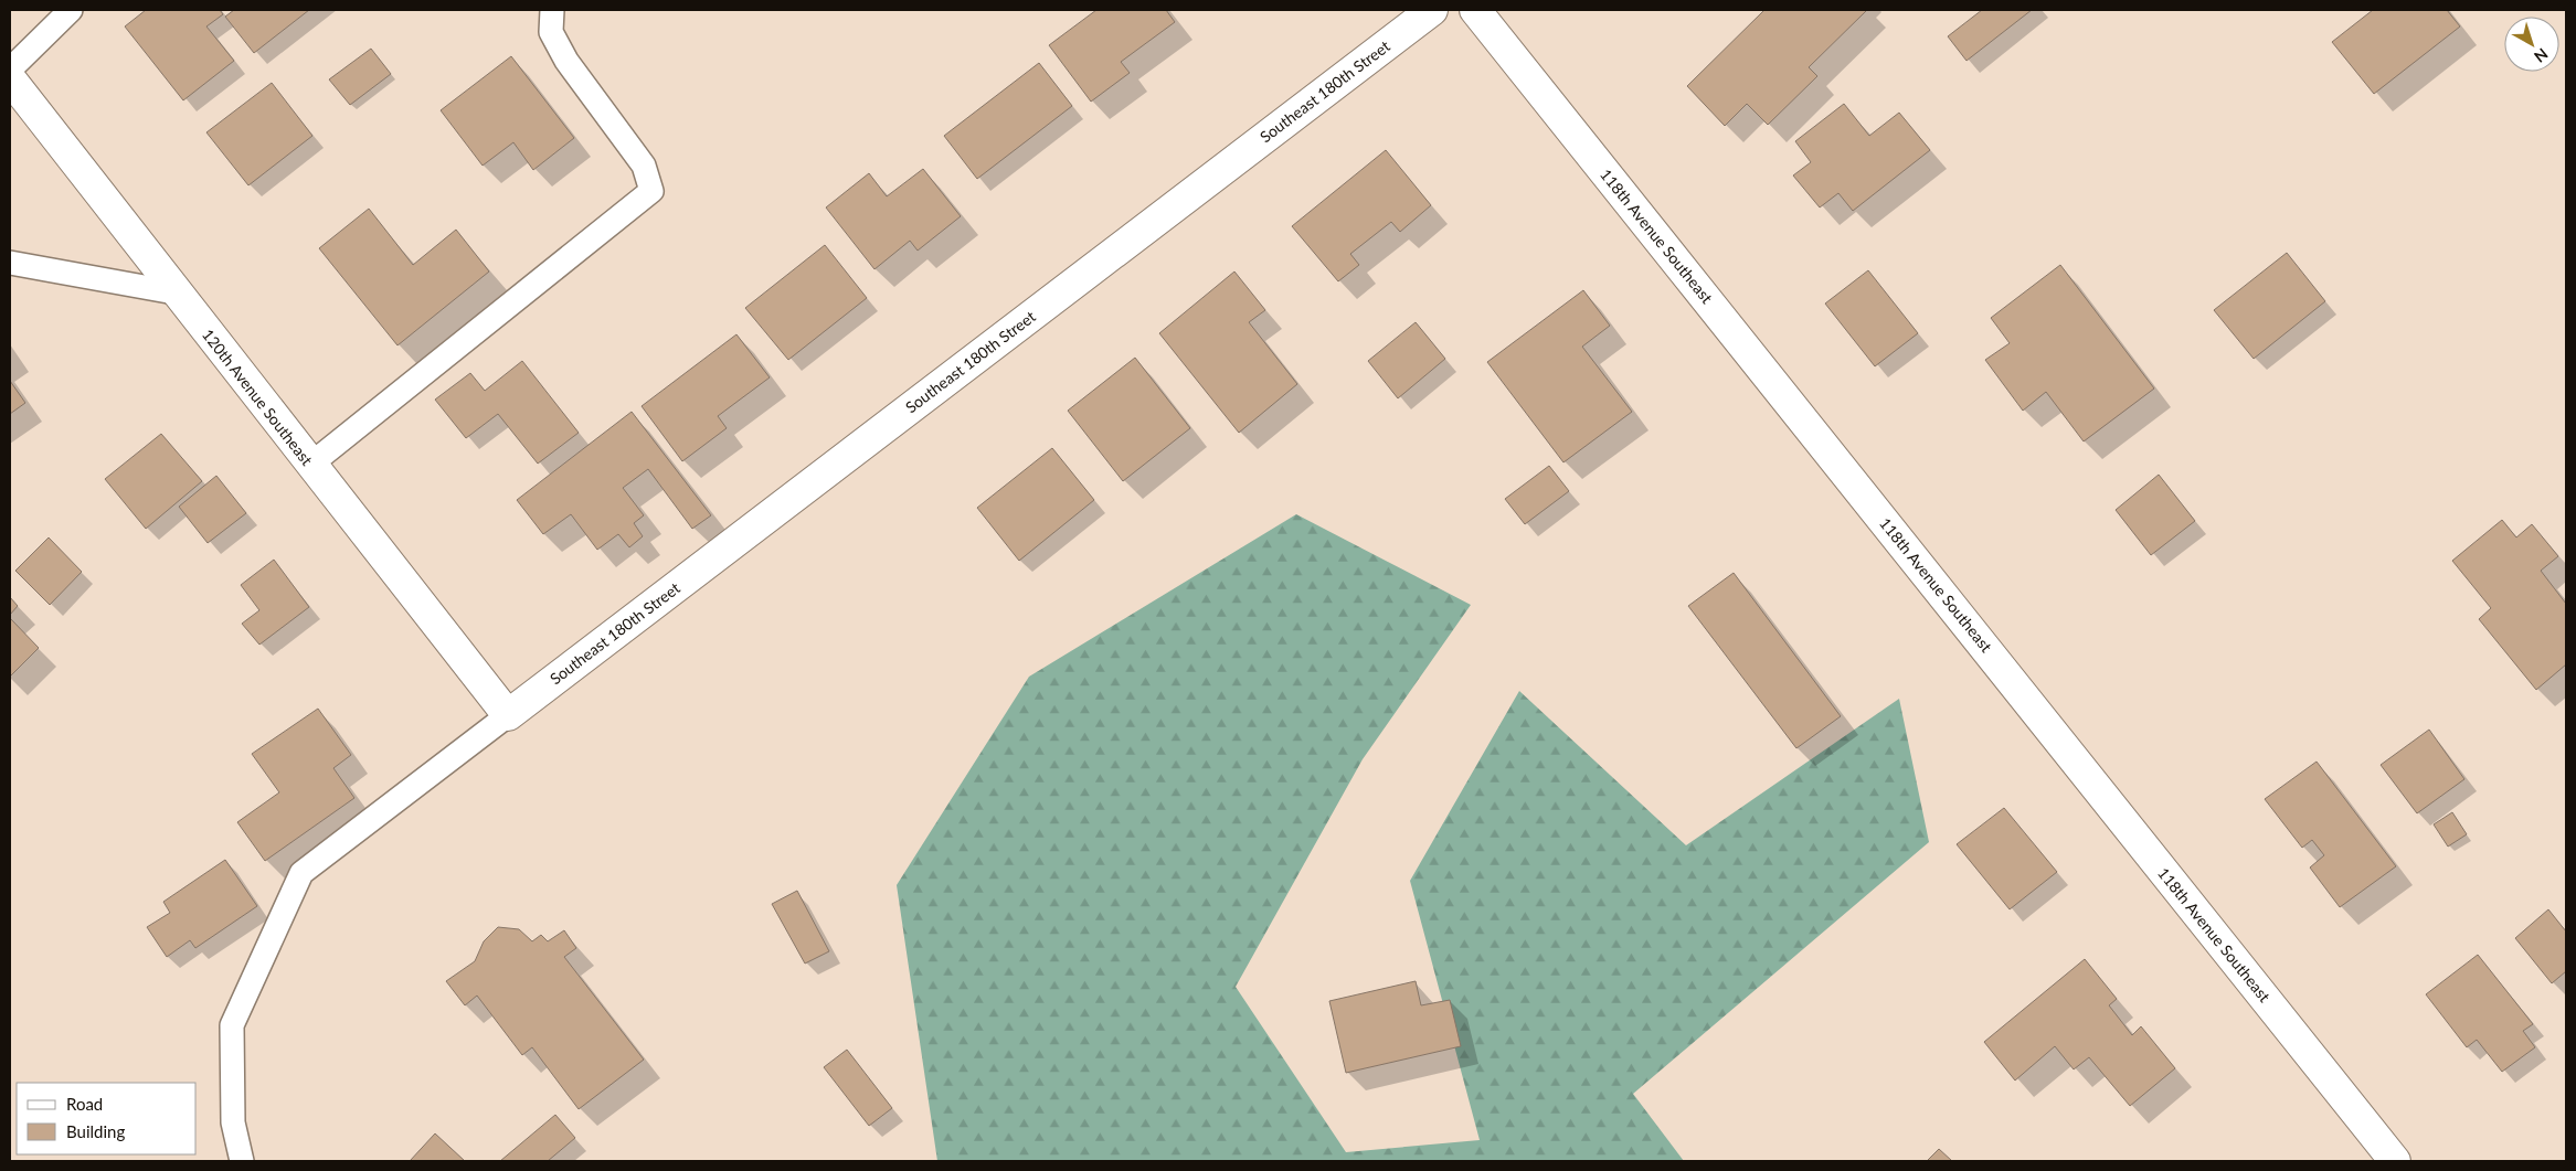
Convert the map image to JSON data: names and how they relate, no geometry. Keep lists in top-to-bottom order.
{
  "streets": {
    "street": ["Southeast 180th Street", "118th Avenue Southeast", "120th Avenue Southeast"]
  },
  "crossings": [
    ["Southeast 180th Street", "120th Avenue Southeast"]
  ],
  "legend": ["Road", "Building"],
  "north": "bottom right"
}
